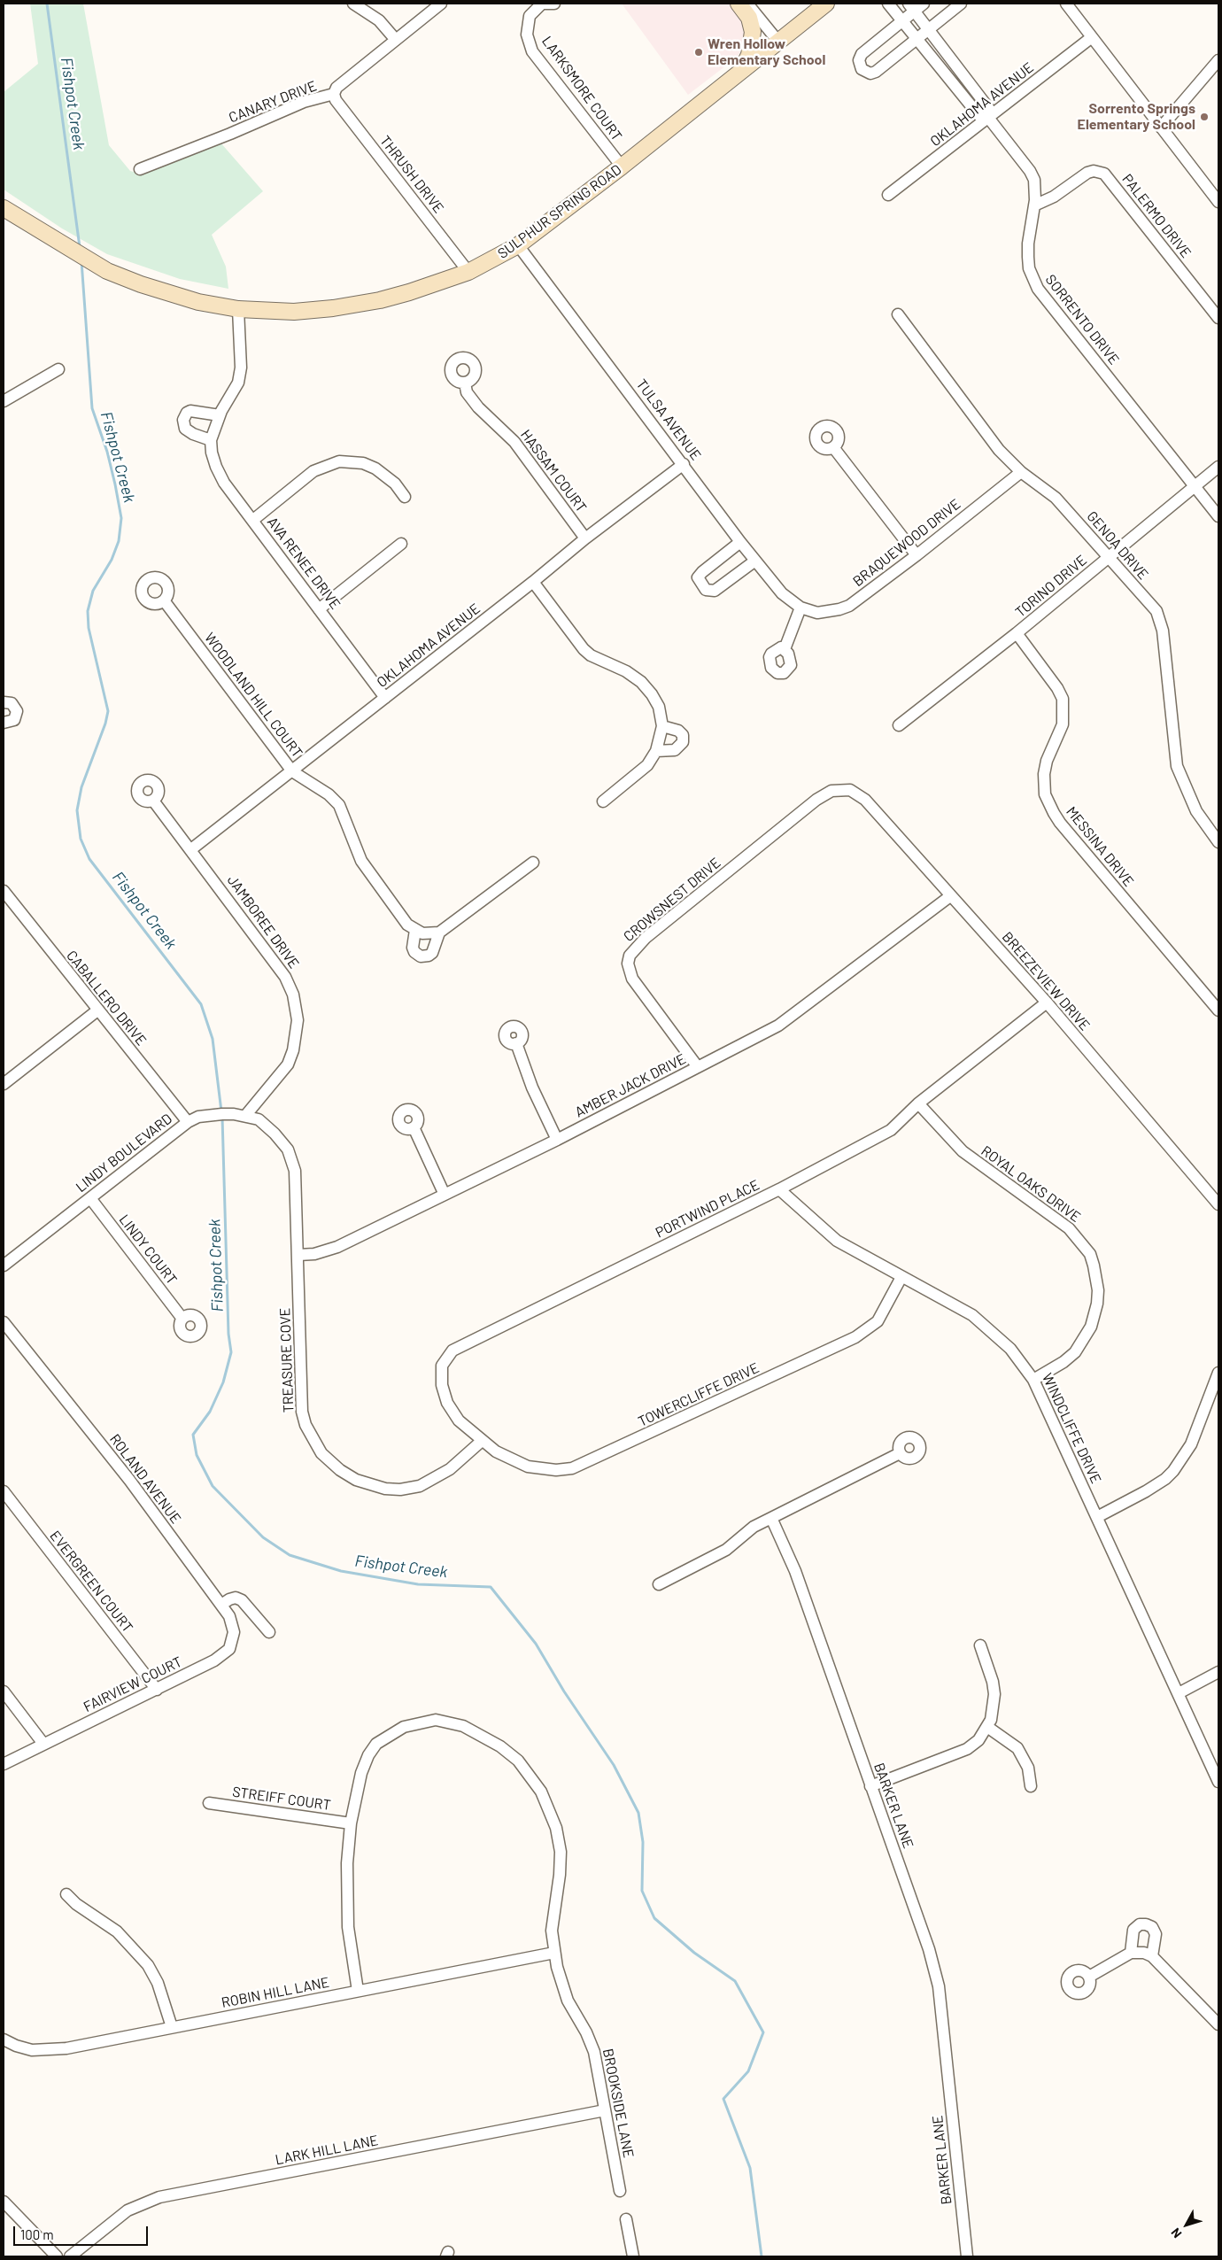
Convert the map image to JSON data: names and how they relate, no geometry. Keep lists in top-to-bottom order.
{
  "streets": {
    "main road": ["SULPHUR SPRING ROAD"],
    "street": [
      "LARKSMORE COURT",
      "CANARY DRIVE",
      "OKLAHOMA AVENUE",
      "THRUSH DRIVE",
      "PALERMO DRIVE",
      "SORRENTO DRIVE",
      "TULSA AVENUE",
      "HASSAM COURT",
      "BRAQUEWOOD DRIVE",
      "GENOA DRIVE",
      "AVA RENEE DRIVE",
      "TORINO DRIVE",
      "WOODLAND HILL COURT",
      "MESSINA DRIVE",
      "CROWSNEST DRIVE",
      "JAMBOREE DRIVE",
      "BREEZEVIEW DRIVE",
      "CABALLERO DRIVE",
      "AMBER JACK DRIVE",
      "LINDY BOULEVARD",
      "ROYAL OAKS DRIVE",
      "PORTWIND PLACE",
      "LINDY COURT",
      "TREASURE COVE",
      "TOWERCLIFFE DRIVE",
      "WINDCLIFFE DRIVE",
      "ROLAND AVENUE",
      "EVERGREEN COURT",
      "FAIRVIEW COURT",
      "STREIFF COURT",
      "BARKER LANE",
      "ROBIN HILL LANE",
      "BROOKSIDE LANE",
      "LARK HILL LANE"
    ]
  },
  "crossings": [
    ["LARKSMORE COURT", "SULPHUR SPRING ROAD"],
    ["CANARY DRIVE", "THRUSH DRIVE"],
    ["OKLAHOMA AVENUE", "SORRENTO DRIVE"],
    ["OKLAHOMA AVENUE", "TULSA AVENUE"],
    ["OKLAHOMA AVENUE", "HASSAM COURT"],
    ["OKLAHOMA AVENUE", "AVA RENEE DRIVE"],
    ["OKLAHOMA AVENUE", "WOODLAND HILL COURT"],
    ["OKLAHOMA AVENUE", "JAMBOREE DRIVE"],
    ["THRUSH DRIVE", "SULPHUR SPRING ROAD"],
    ["SULPHUR SPRING ROAD", "TULSA AVENUE"],
    ["PALERMO DRIVE", "SORRENTO DRIVE"],
    ["SORRENTO DRIVE", "TORINO DRIVE"],
    ["TULSA AVENUE", "BRAQUEWOOD DRIVE"],
    ["BRAQUEWOOD DRIVE", "GENOA DRIVE"],
    ["GENOA DRIVE", "TORINO DRIVE"],
    ["TORINO DRIVE", "MESSINA DRIVE"],
    ["CROWSNEST DRIVE", "BREEZEVIEW DRIVE"],
    ["CROWSNEST DRIVE", "AMBER JACK DRIVE"],
    ["JAMBOREE DRIVE", "LINDY BOULEVARD"],
    ["JAMBOREE DRIVE", "TREASURE COVE"],
    ["BREEZEVIEW DRIVE", "AMBER JACK DRIVE"],
    ["BREEZEVIEW DRIVE", "PORTWIND PLACE"],
    ["CABALLERO DRIVE", "LINDY BOULEVARD"],
    ["AMBER JACK DRIVE", "TREASURE COVE"],
    ["LINDY BOULEVARD", "LINDY COURT"],
    ["LINDY BOULEVARD", "TREASURE COVE"],
    ["ROYAL OAKS DRIVE", "PORTWIND PLACE"],
    ["ROYAL OAKS DRIVE", "WINDCLIFFE DRIVE"],
    ["PORTWIND PLACE", "TREASURE COVE"],
    ["PORTWIND PLACE", "TOWERCLIFFE DRIVE"],
    ["PORTWIND PLACE", "WINDCLIFFE DRIVE"],
    ["TREASURE COVE", "TOWERCLIFFE DRIVE"],
    ["TOWERCLIFFE DRIVE", "WINDCLIFFE DRIVE"],
    ["ROLAND AVENUE", "FAIRVIEW COURT"],
    ["EVERGREEN COURT", "FAIRVIEW COURT"],
    ["STREIFF COURT", "BROOKSIDE LANE"],
    ["ROBIN HILL LANE", "BROOKSIDE LANE"],
    ["BROOKSIDE LANE", "LARK HILL LANE"]
  ],
  "water": ["Fishpot Creek"],
  "places": ["Wren Hollow Elementary School", "Sorrento Springs Elementary School"],
  "scale_bar": "100 m",
  "north": "bottom left"
}
